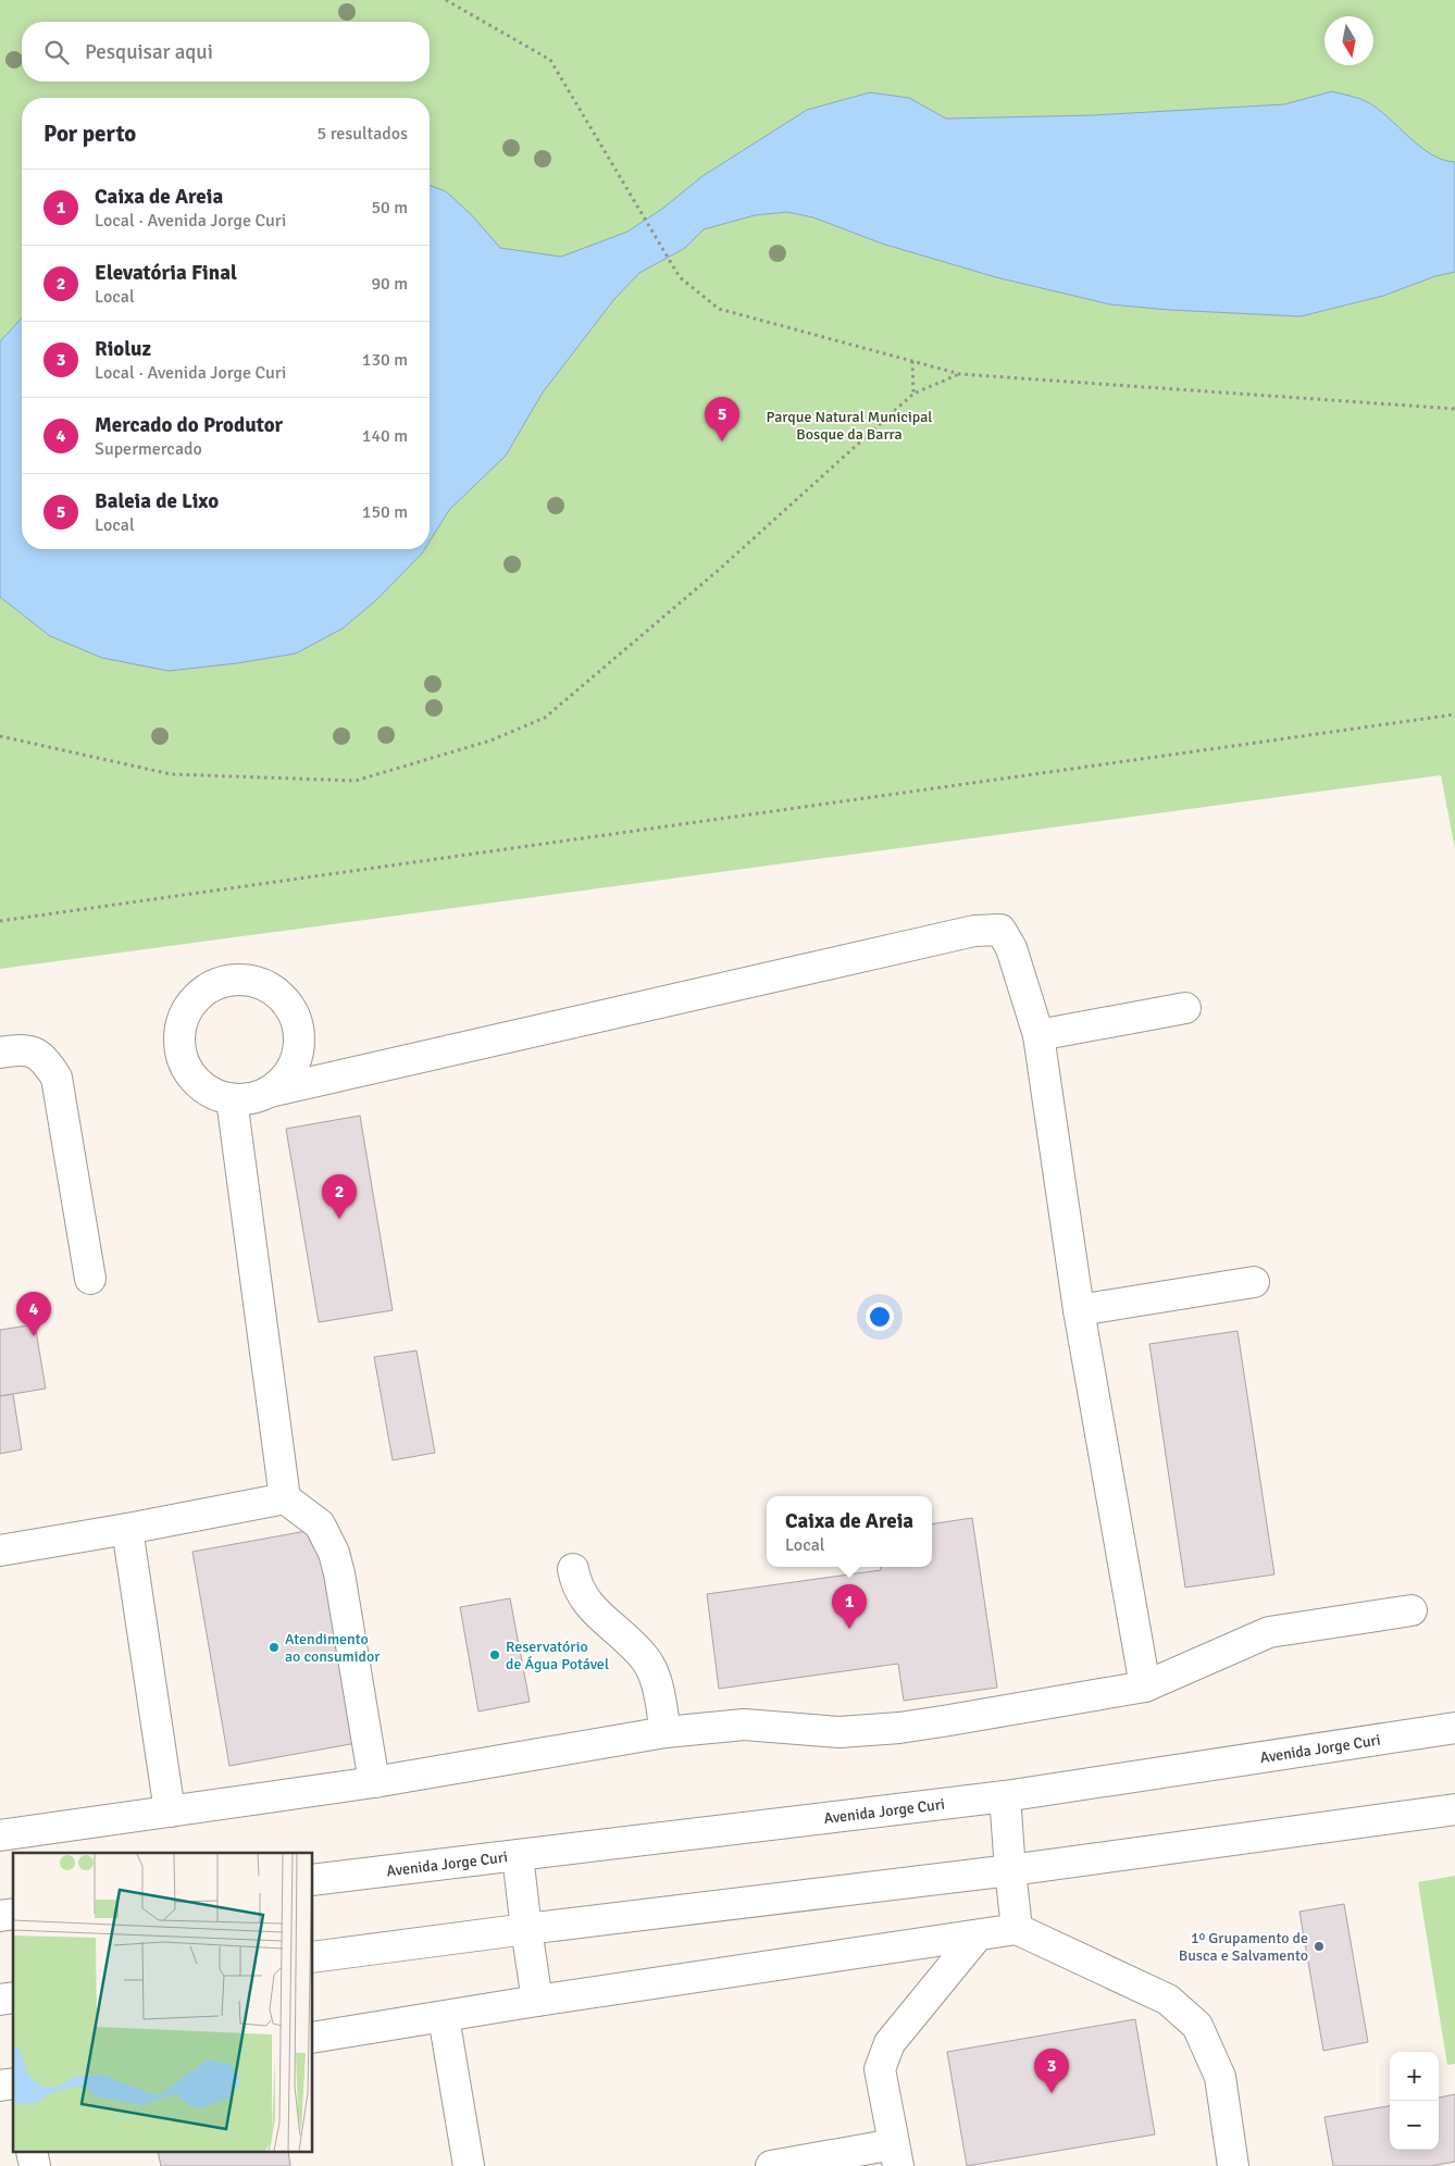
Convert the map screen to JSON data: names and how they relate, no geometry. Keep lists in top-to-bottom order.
{
  "streets": {
    "street": ["Avenida Jorge Curi"]
  },
  "parks": ["Parque Natural Municipal Bosque da Barra"],
  "places": ["Atendimento ao consumidor", "Reservatório de Água Potável", "1º Grupamento de Busca e Salvamento"],
  "north": "bottom",
  "page": {
    "search": "Pesquisar aqui",
    "heading": ["Por perto", "5 resultados"],
    "list": [
      {
        "mark": "1",
        "name": "Caixa de Areia",
        "note": "Local · Avenida Jorge Curi",
        "value": "50 m"
      },
      {
        "mark": "2",
        "name": "Elevatória Final",
        "note": "Local",
        "value": "90 m"
      },
      {
        "mark": "3",
        "name": "Rioluz",
        "note": "Local · Avenida Jorge Curi",
        "value": "130 m"
      },
      {
        "mark": "4",
        "name": "Mercado do Produtor",
        "note": "Supermercado",
        "value": "140 m"
      },
      {
        "mark": "5",
        "name": "Baleia de Lixo",
        "note": "Local",
        "value": "150 m"
      }
    ],
    "pins": [
      "5",
      "2",
      "4",
      "1",
      "3"
    ],
    "popup": ["Caixa de Areia", "Local"],
    "map_buttons": ["+", "−"]
  }
}
